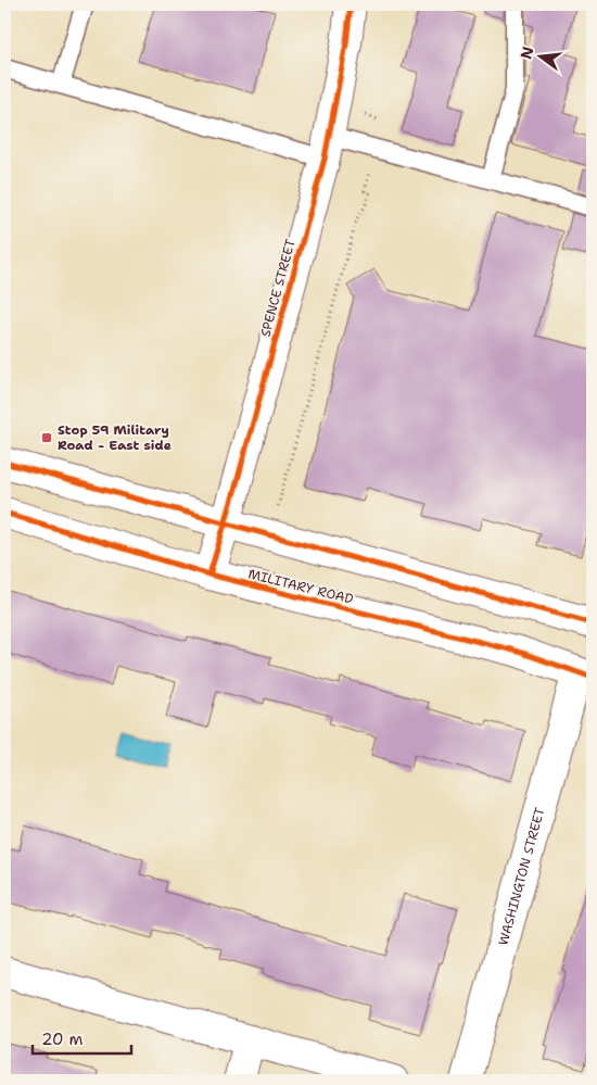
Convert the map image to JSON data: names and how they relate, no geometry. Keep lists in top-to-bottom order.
{
  "streets": {
    "street": ["SPENCE STREET", "MILITARY ROAD", "WASHINGTON STREET"]
  },
  "crossings": [
    ["SPENCE STREET", "MILITARY ROAD"],
    ["MILITARY ROAD", "WASHINGTON STREET"]
  ],
  "places": {
    "transit": ["Stop 59 Military Road - East side"]
  },
  "scale_bar": "20 m",
  "north": "left"
}
